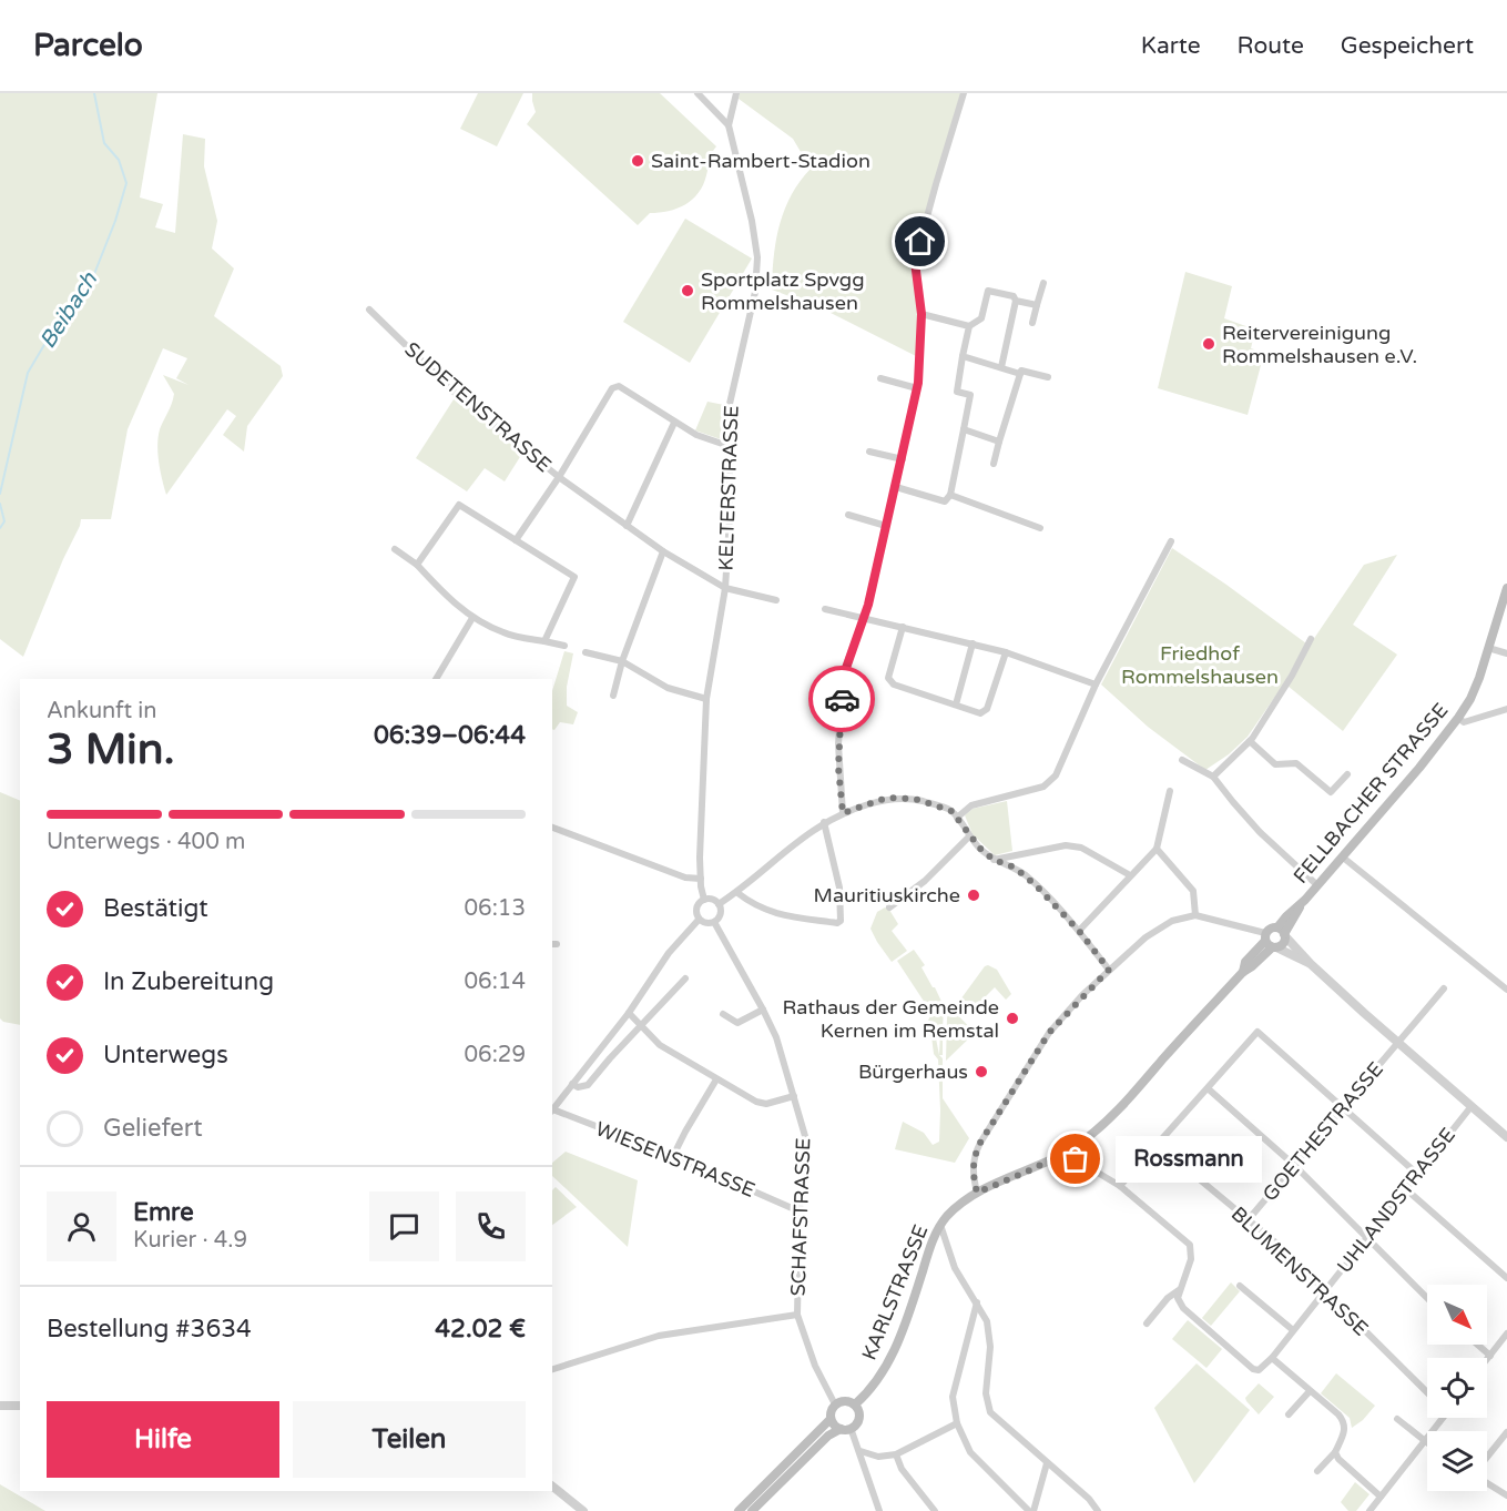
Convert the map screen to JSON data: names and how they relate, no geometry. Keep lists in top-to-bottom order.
{
  "streets": {
    "main road": ["FELLBACHER STRASSE", "KARLSTRASSE"],
    "street": [
      "SUDETENSTRASSE",
      "KELTERSTRASSE",
      "GOETHESTRASSE",
      "WIESENSTRASSE",
      "UHLANDSTRASSE",
      "SCHAFSTRASSE",
      "BLUMENSTRASSE"
    ]
  },
  "crossings": [
    ["SUDETENSTRASSE", "KELTERSTRASSE"],
    ["KELTERSTRASSE", "SCHAFSTRASSE"],
    ["FELLBACHER STRASSE", "KARLSTRASSE"],
    ["GOETHESTRASSE", "BLUMENSTRASSE"],
    ["WIESENSTRASSE", "SCHAFSTRASSE"],
    ["UHLANDSTRASSE", "BLUMENSTRASSE"],
    ["SCHAFSTRASSE", "KARLSTRASSE"]
  ],
  "water": ["Beibach"],
  "parks": ["Friedhof Rommelshausen"],
  "places": [
    "Saint-Rambert-Stadion",
    "Sportplatz Spvgg Rommelshausen",
    "Reitervereinigung Rommelshausen e.V.",
    "Mauritiuskirche",
    "Rathaus der Gemeinde Kernen im Remstal",
    "Bürgerhaus",
    "Rossmann"
  ],
  "north": "bottom right",
  "page": {
    "header": "Parcelo",
    "nav": ["Karte", "Route", "Gespeichert"],
    "heading": ["3 Min.", "Ankunft in", "06:39–06:44"],
    "panel": [
      "Emre",
      "Kurier · 4.9",
      "Bestellung #3634",
      "42.02 €"
    ],
    "bar": "Unterwegs · 400 m",
    "list": [
      ["Bestätigt", "06:13"],
      ["In Zubereitung", "06:14"],
      ["Unterwegs", "06:29"],
      "Geliefert"
    ],
    "bubble": "Rossmann",
    "buttons": ["Hilfe", "Teilen"]
  }
}
